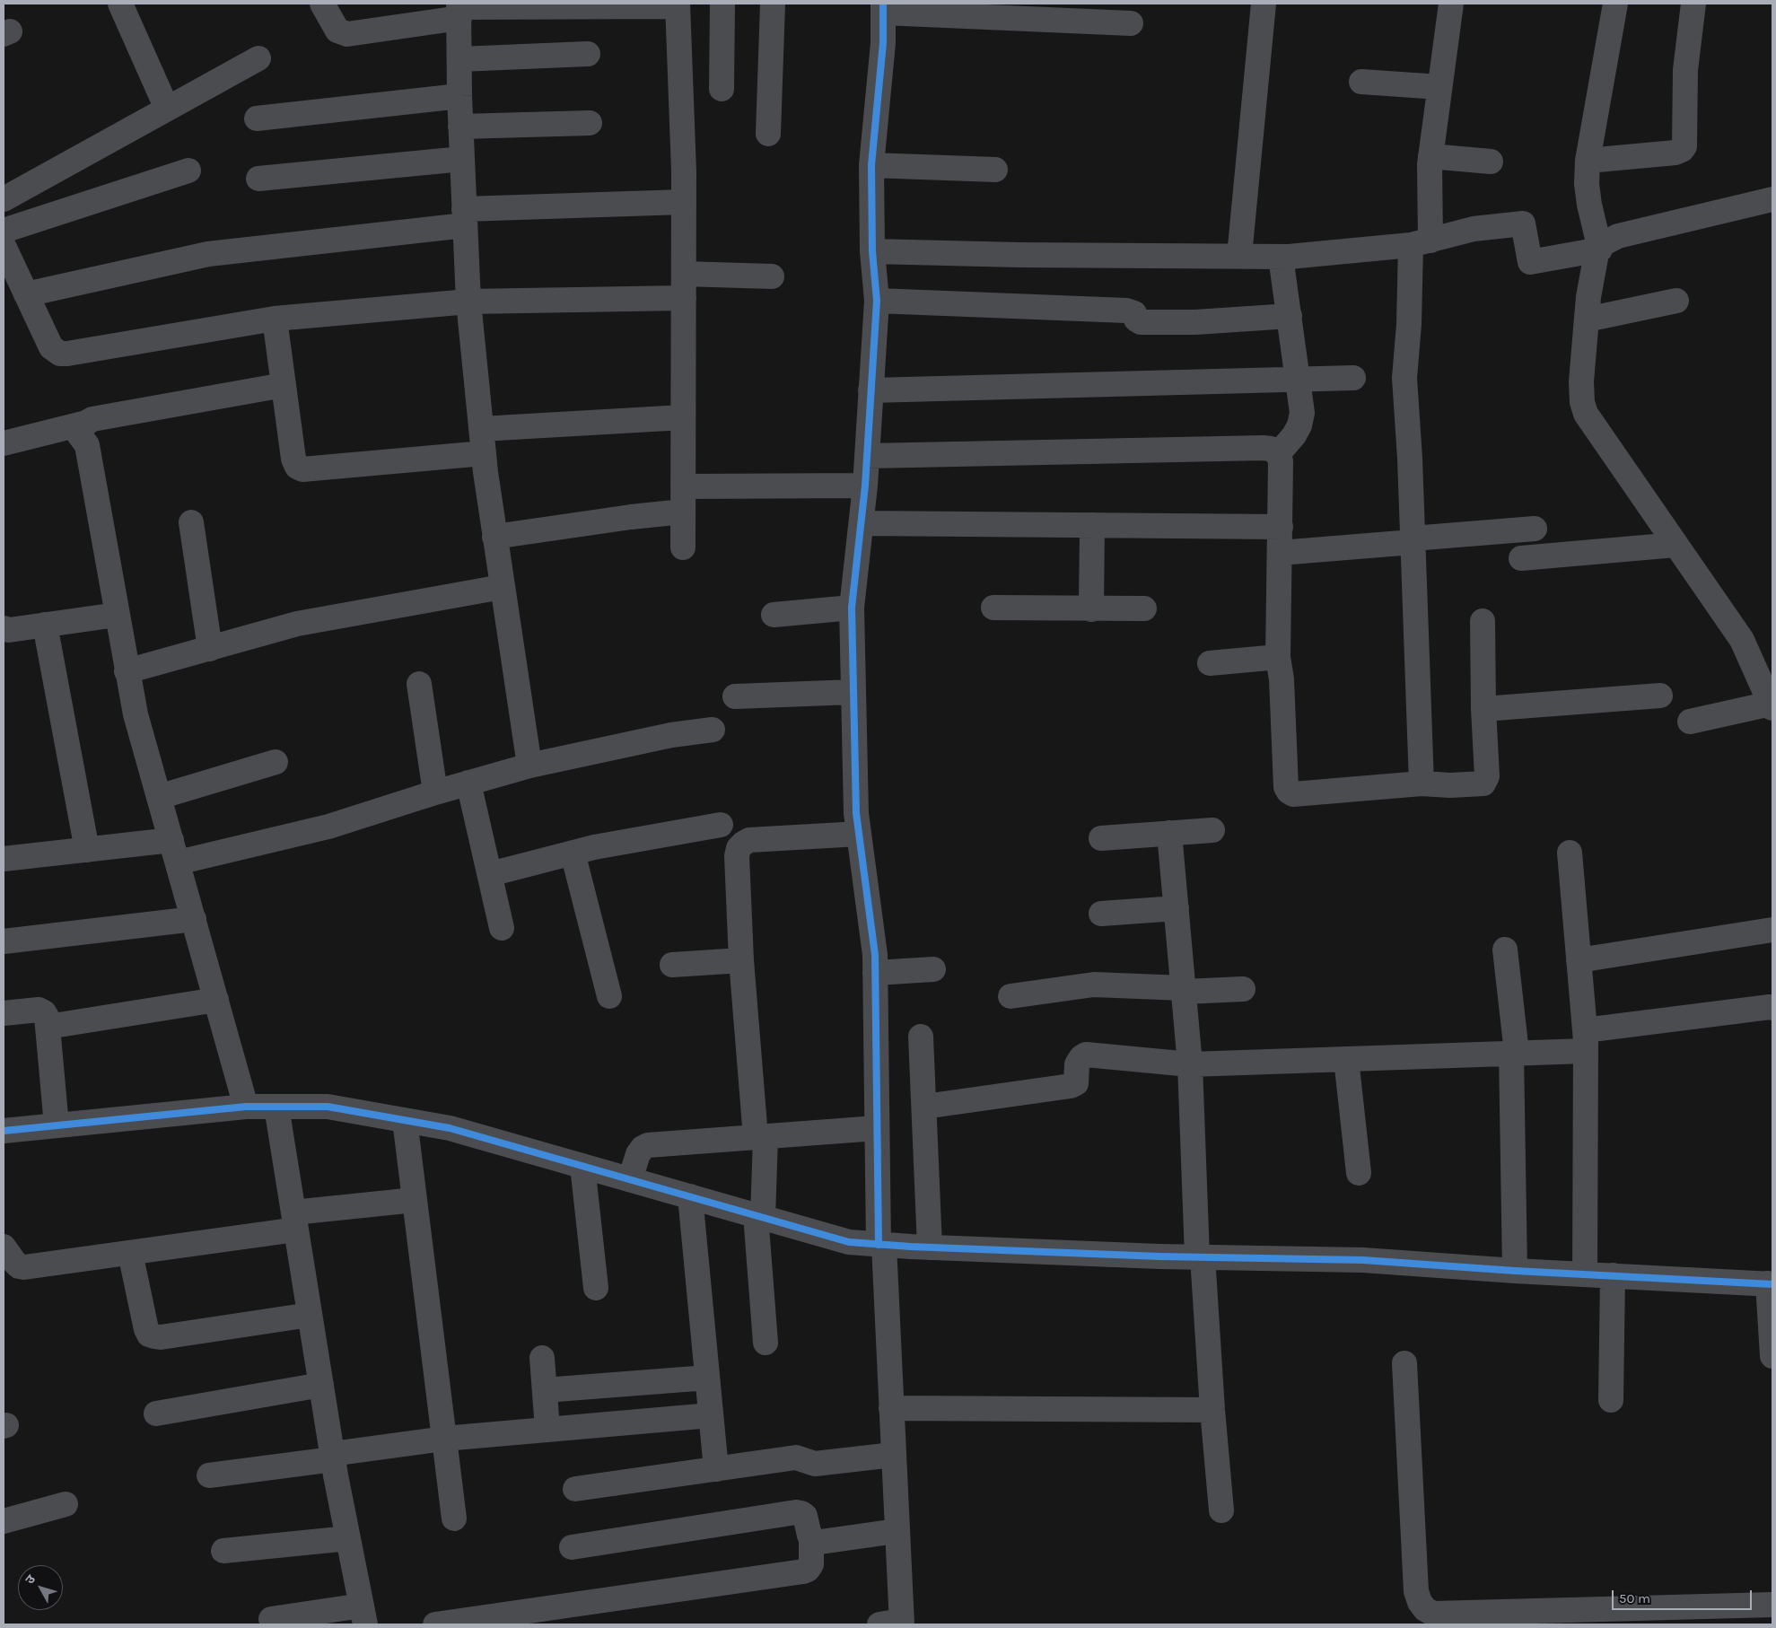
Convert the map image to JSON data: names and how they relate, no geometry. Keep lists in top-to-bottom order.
{
  "scale_bar": "50 m",
  "north": "top left"
}
